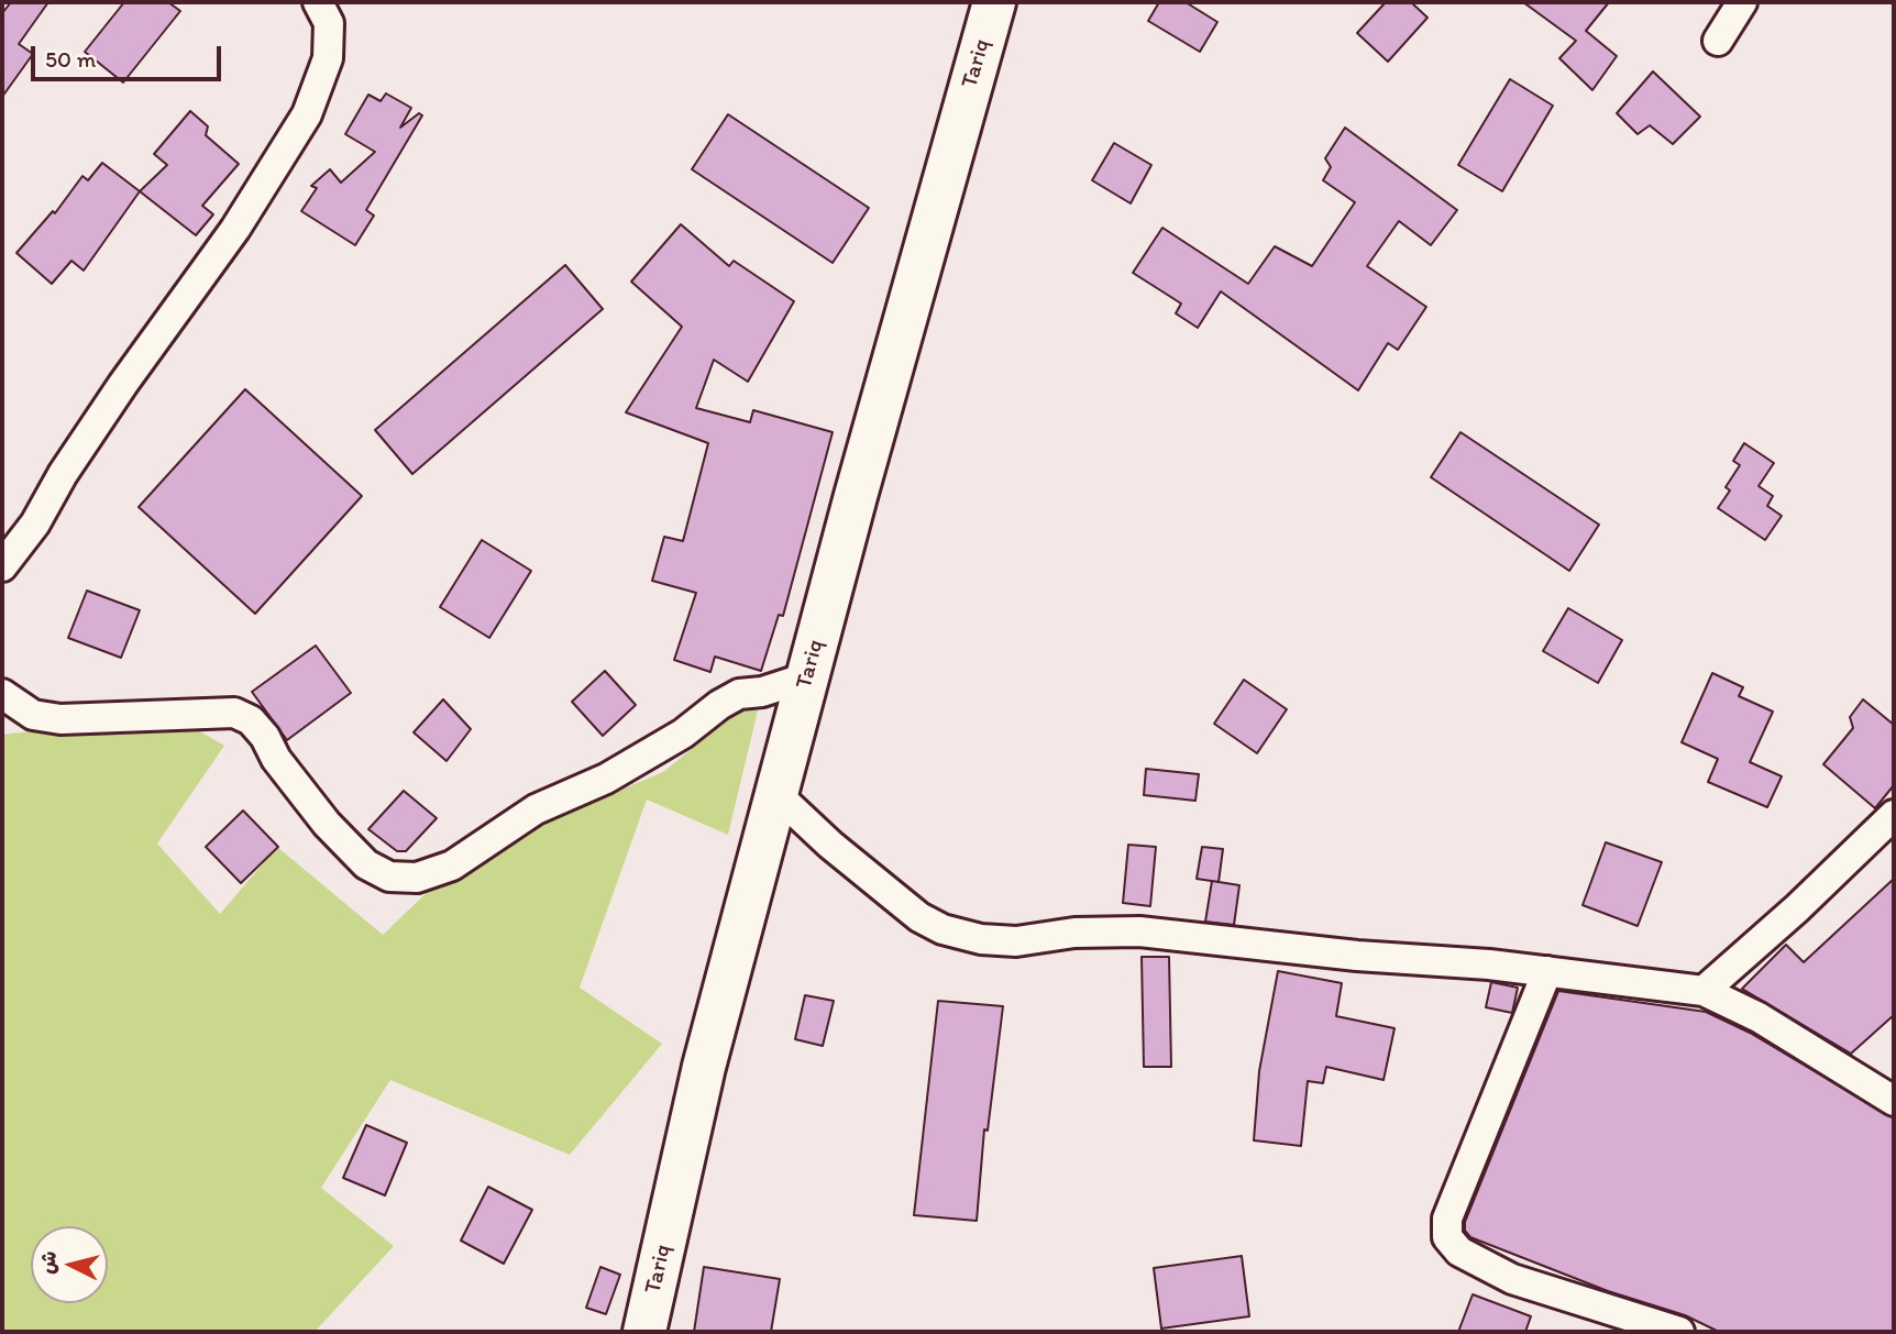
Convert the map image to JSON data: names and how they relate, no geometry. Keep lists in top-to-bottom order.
{
  "streets": {
    "main road": ["Tariq"]
  },
  "scale_bar": "50 m",
  "north": "left"
}
